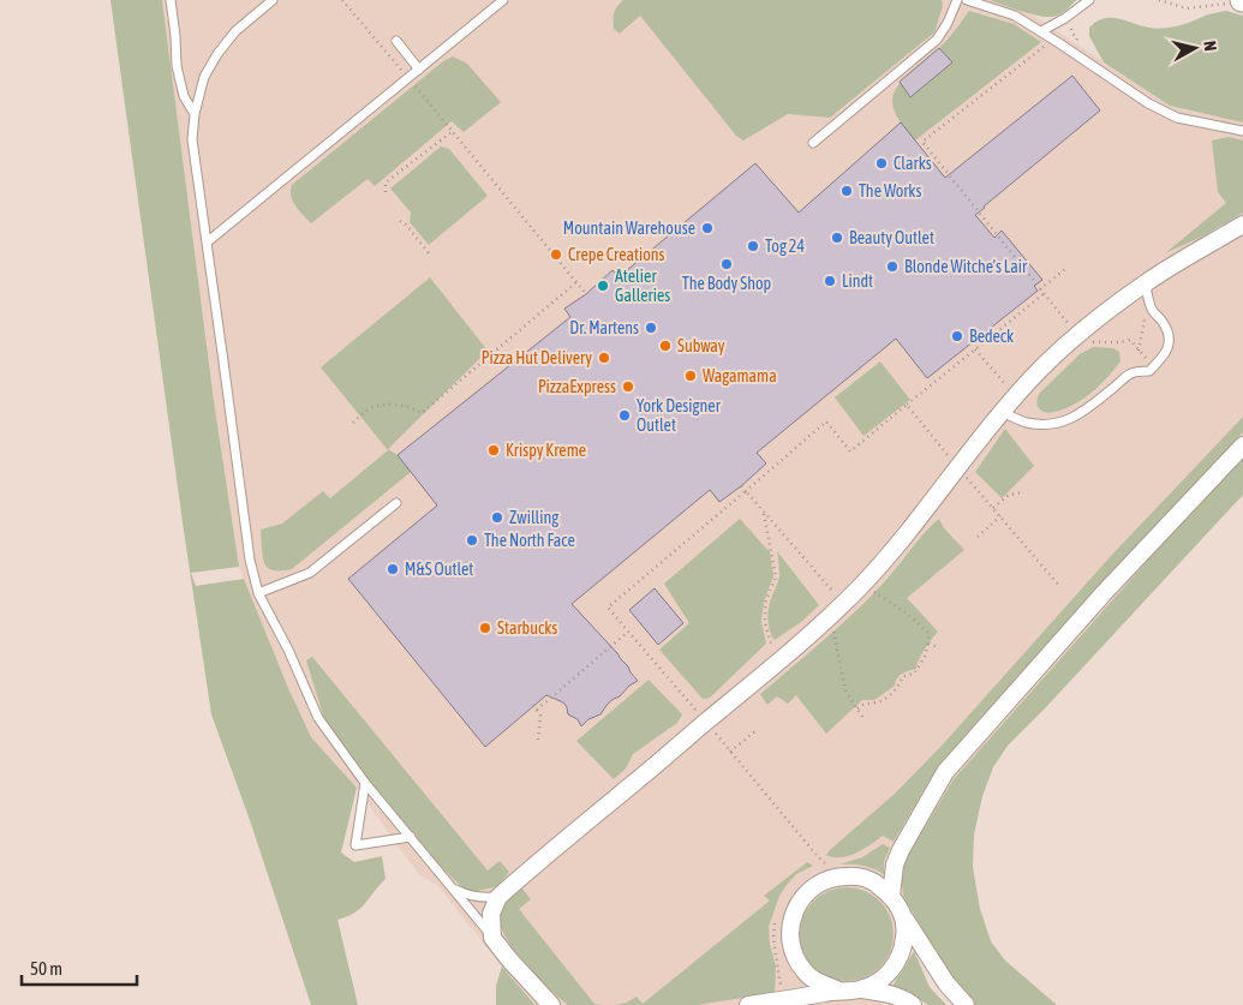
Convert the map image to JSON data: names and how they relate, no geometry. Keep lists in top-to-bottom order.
{
  "places": [
    "Clarks",
    "The Works",
    "Mountain Warehouse",
    "Beauty Outlet",
    "Tog 24",
    "Crepe Creations",
    "The Body Shop",
    "Blonde Witche's Lair",
    "Lindt",
    "Atelier Galleries",
    "Dr. Martens",
    "Bedeck",
    "Subway",
    "Pizza Hut Delivery",
    "Wagamama",
    "PizzaExpress",
    "York Designer Outlet",
    "Krispy Kreme",
    "Zwilling",
    "The North Face",
    "M&S Outlet",
    "Starbucks"
  ],
  "scale_bar": "50 m",
  "north": "right"
}
